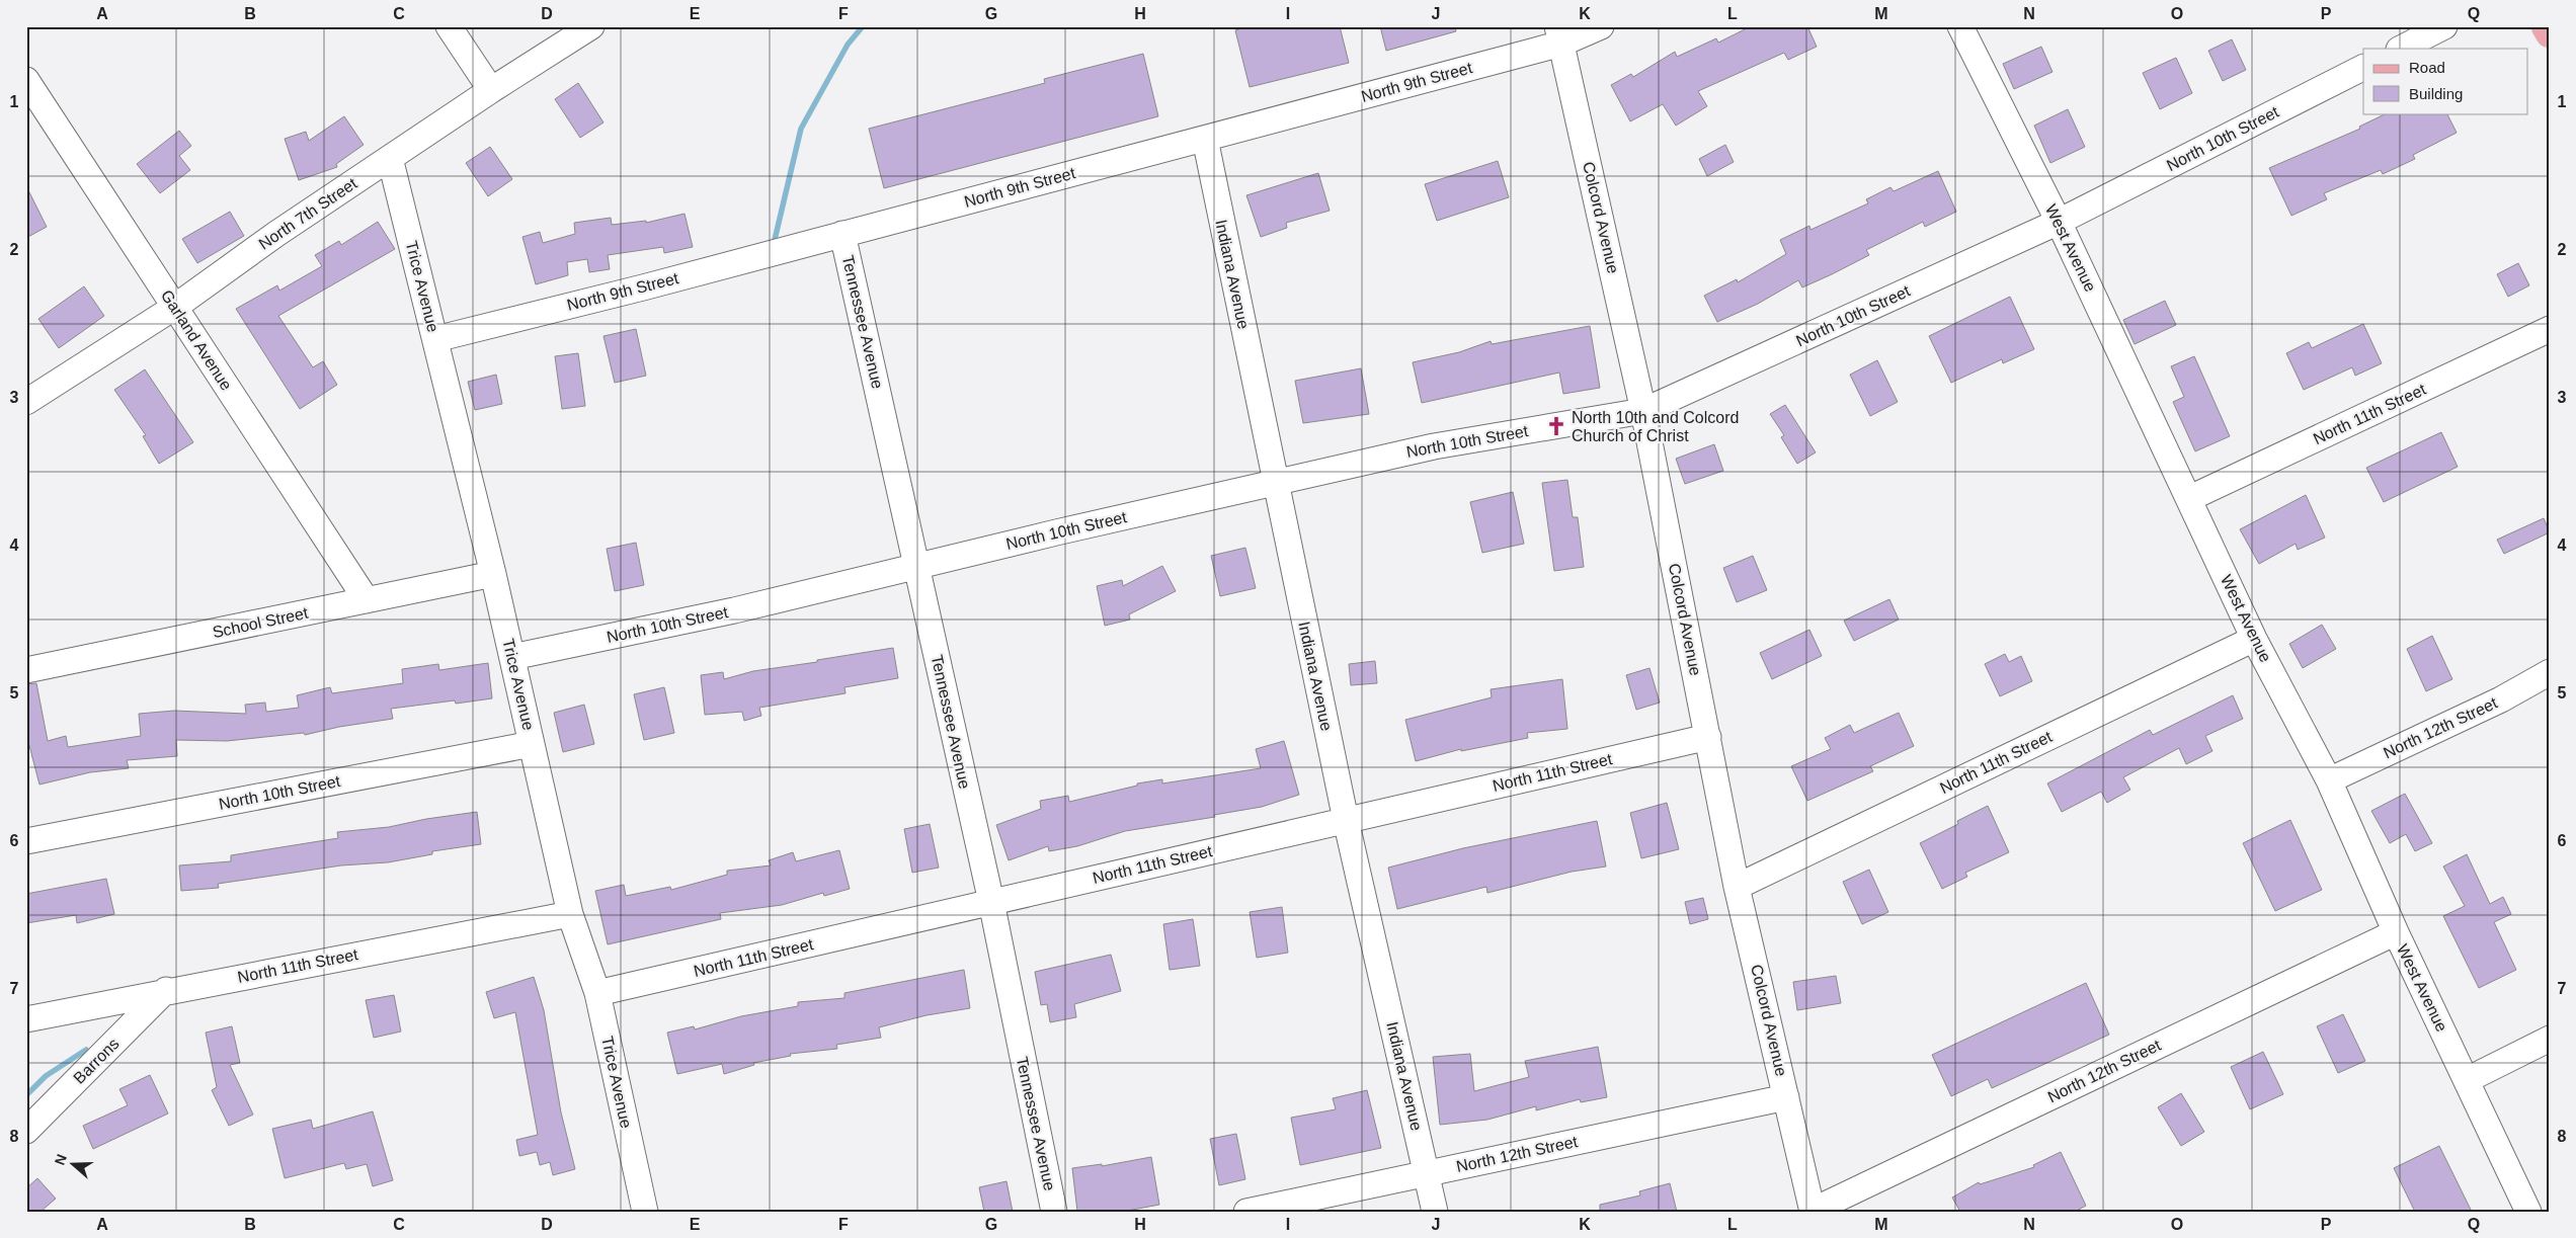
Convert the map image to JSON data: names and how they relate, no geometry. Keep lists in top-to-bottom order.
{
  "streets": {
    "street": [
      "North 9th Street",
      "North 10th Street",
      "North 7th Street",
      "Colcord Avenue",
      "West Avenue",
      "Indiana Avenue",
      "Trice Avenue",
      "Tennessee Avenue",
      "Garland Avenue",
      "North 11th Street",
      "School Street",
      "North 12th Street",
      "Barrons"
    ]
  },
  "crossings": [
    ["North 9th Street", "Colcord Avenue"],
    ["North 9th Street", "Indiana Avenue"],
    ["North 9th Street", "Trice Avenue"],
    ["North 9th Street", "Tennessee Avenue"],
    ["North 10th Street", "Colcord Avenue"],
    ["North 10th Street", "West Avenue"],
    ["North 10th Street", "Indiana Avenue"],
    ["North 10th Street", "Trice Avenue"],
    ["North 10th Street", "Tennessee Avenue"],
    ["North 7th Street", "Trice Avenue"],
    ["North 7th Street", "Garland Avenue"],
    ["Colcord Avenue", "North 11th Street"],
    ["Colcord Avenue", "North 12th Street"],
    ["West Avenue", "North 11th Street"],
    ["West Avenue", "North 12th Street"],
    ["Indiana Avenue", "North 11th Street"],
    ["Indiana Avenue", "North 12th Street"],
    ["Trice Avenue", "North 11th Street"],
    ["Trice Avenue", "School Street"],
    ["Tennessee Avenue", "North 11th Street"],
    ["Garland Avenue", "School Street"],
    ["North 11th Street", "Barrons"]
  ],
  "places": {
    "church": ["North 10th and Colcord Church of Christ"]
  },
  "legend": ["Road", "Building"],
  "north": "left",
  "grid": {
    "columns": [
      "A",
      "B",
      "C",
      "D",
      "E",
      "F",
      "G",
      "H",
      "I",
      "J",
      "K",
      "L",
      "M",
      "N",
      "O",
      "P",
      "Q"
    ],
    "rows": [
      "1",
      "2",
      "3",
      "4",
      "5",
      "6",
      "7",
      "8"
    ]
  }
}
